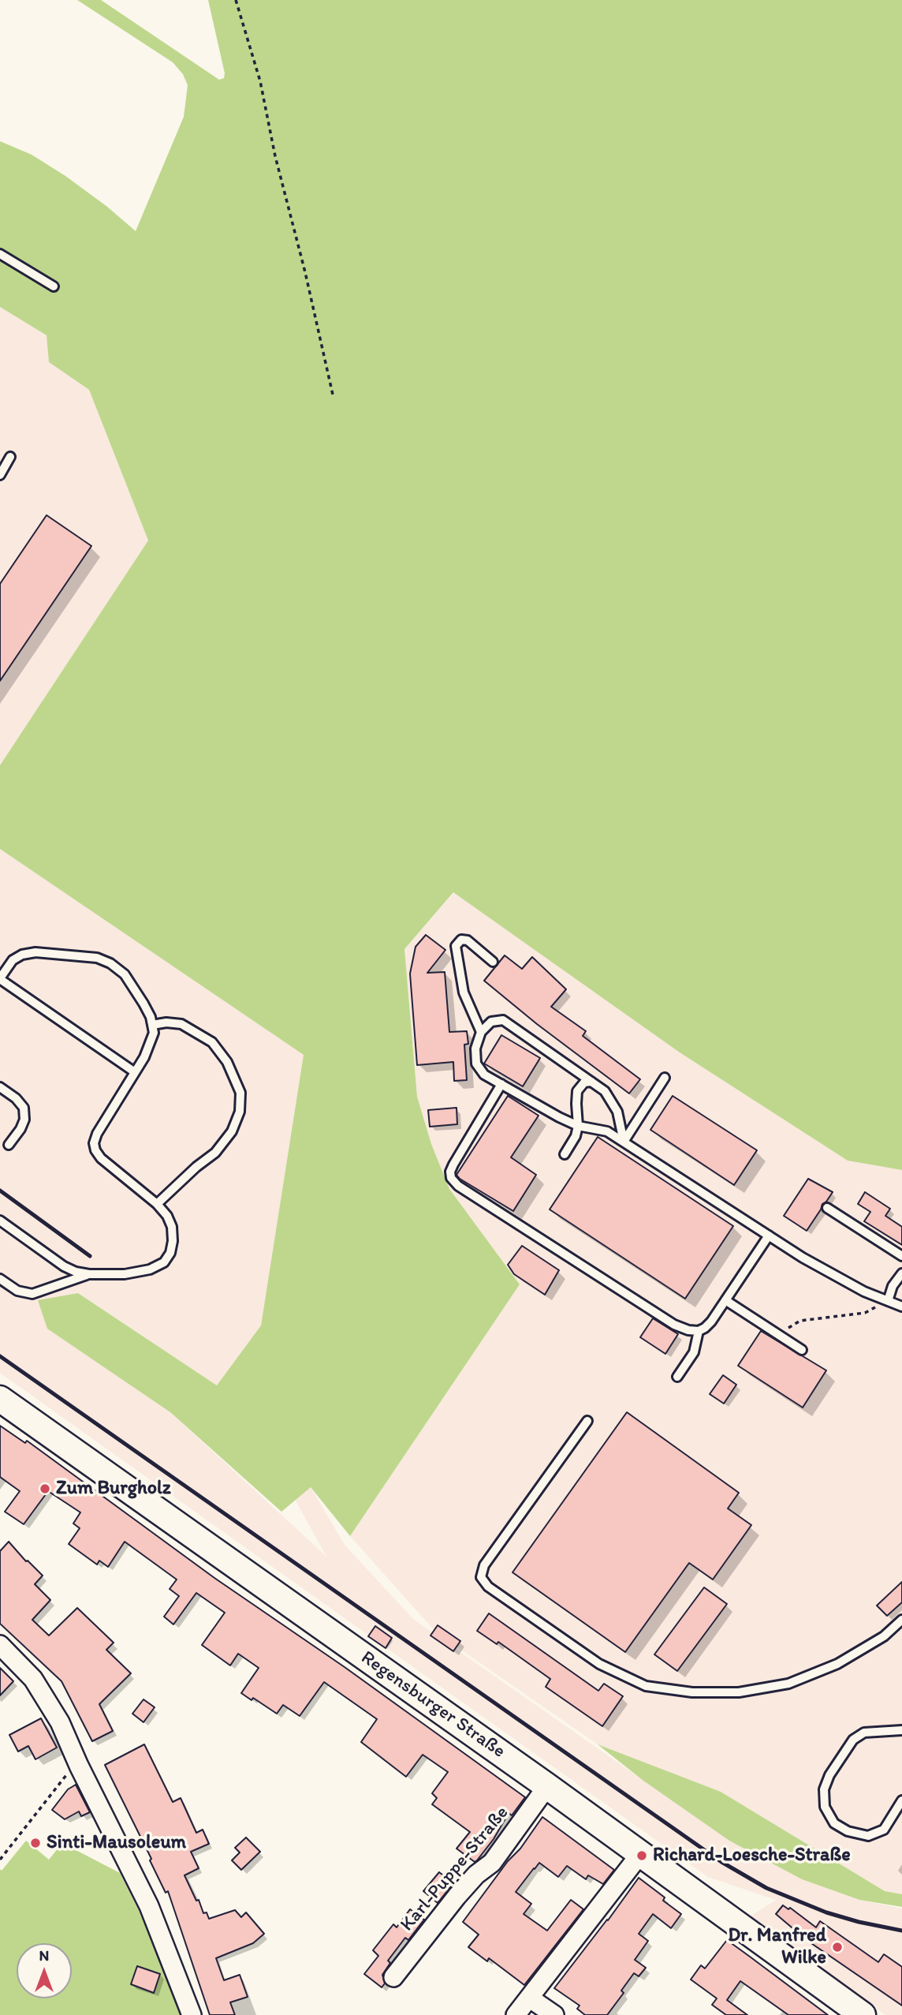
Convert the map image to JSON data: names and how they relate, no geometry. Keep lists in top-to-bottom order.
{
  "streets": {
    "main road": ["Regensburger Straße"],
    "street": ["Karl-Puppe-Straße"]
  },
  "crossings": [
    ["Regensburger Straße", "Karl-Puppe-Straße"]
  ],
  "places": [
    "Zum Burgholz",
    "Sinti-Mausoleum",
    "Richard-Loesche-Straße",
    "Dr. Manfred Wilke"
  ],
  "north": "top"
}
